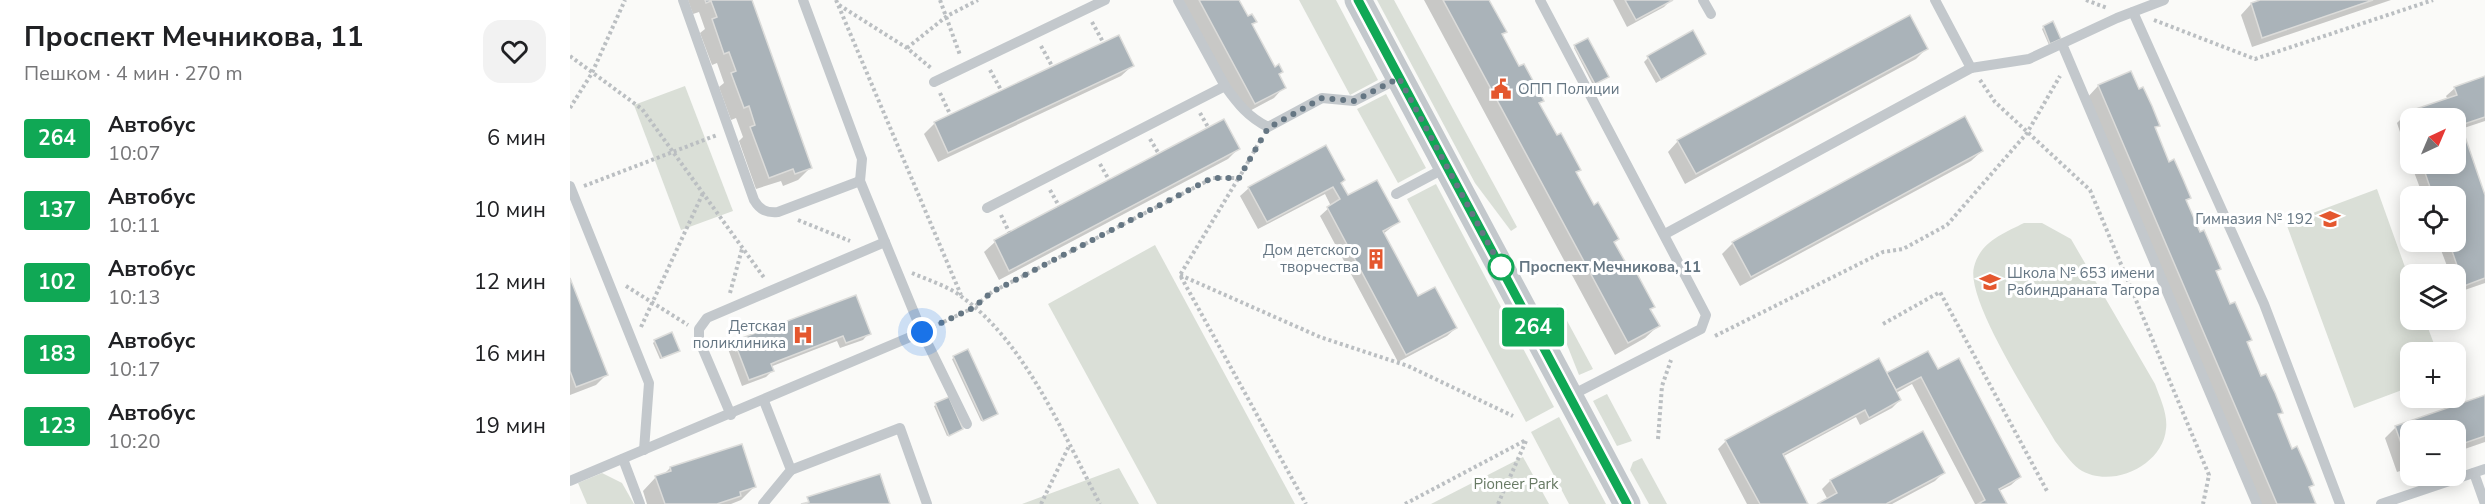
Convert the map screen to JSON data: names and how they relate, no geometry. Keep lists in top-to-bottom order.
{
  "parks": ["Pioneer Park"],
  "places": {
    "public building": ["ОПП Полиции"],
    "school or university": ["Гимназия № 192", "Школа № 653 имени Рабиндраната Тагора"],
    "building": ["Дом детского творчества"],
    "other": ["Проспект Мечникова, 11"],
    "hospital": ["Детская поликлиника"]
  },
  "lines": ["bus line 264"],
  "north": "top right",
  "page": {
    "heading": ["Проспект Мечникова, 11", "Пешком · 4 мин · 270 m"],
    "on_map": "264",
    "list": [
      {
        "mark": "264",
        "name": "Автобус",
        "note": "10:07",
        "value": "6 мин"
      },
      {
        "mark": "137",
        "name": "Автобус",
        "note": "10:11",
        "value": "10 мин"
      },
      {
        "mark": "102",
        "name": "Автобус",
        "note": "10:13",
        "value": "12 мин"
      },
      {
        "mark": "183",
        "name": "Автобус",
        "note": "10:17",
        "value": "16 мин"
      },
      {
        "mark": "123",
        "name": "Автобус",
        "note": "10:20",
        "value": "19 мин"
      }
    ],
    "map_buttons": ["+", "−"]
  }
}
